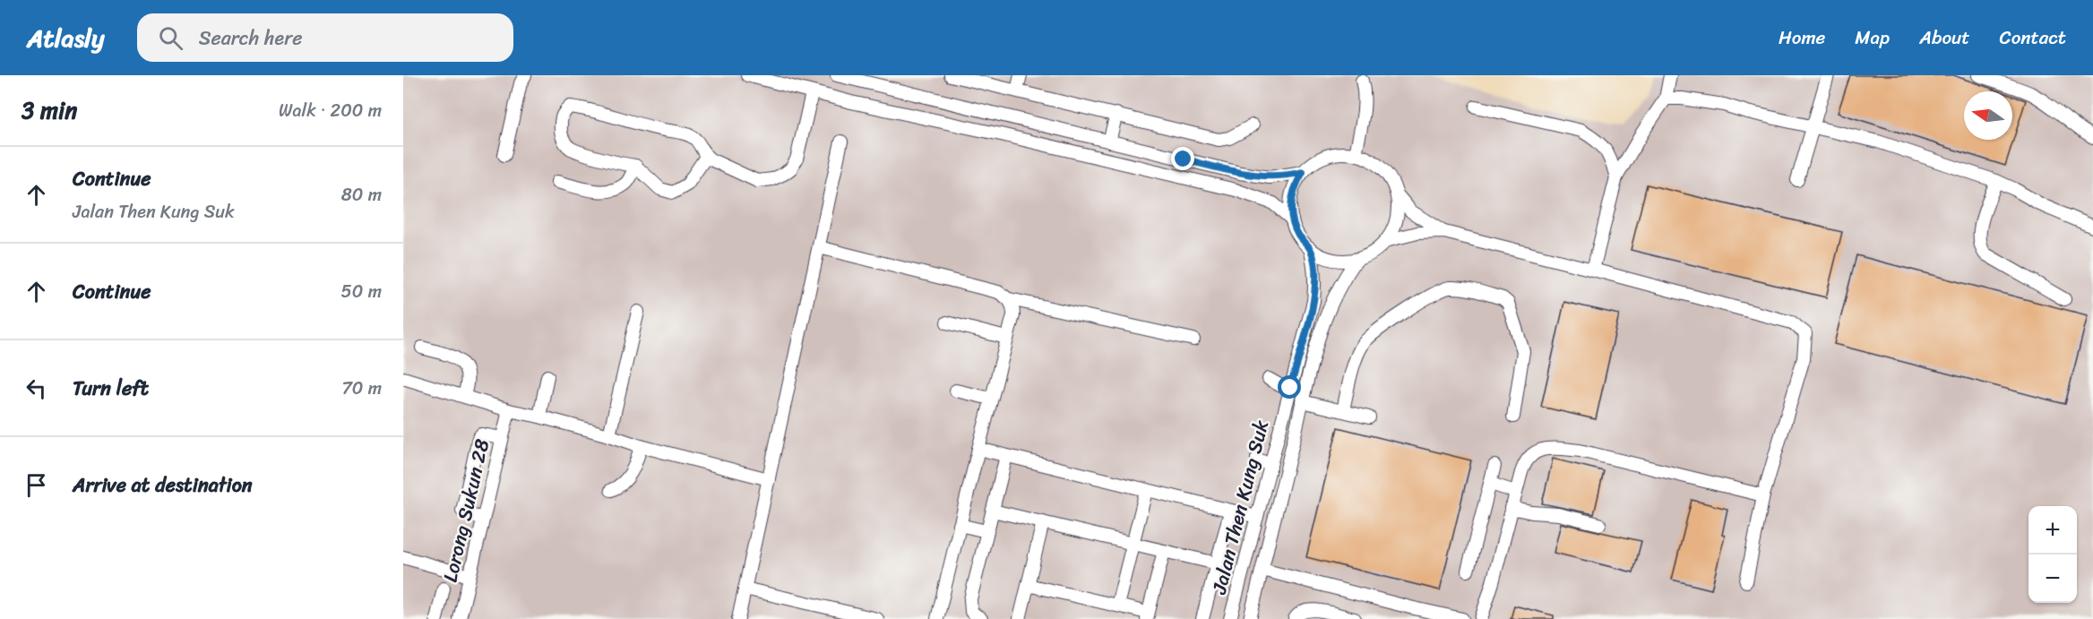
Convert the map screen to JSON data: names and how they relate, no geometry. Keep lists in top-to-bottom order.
{
  "streets": {
    "street": ["Jalan Then Kung Suk", "Lorong Sukun 28"]
  },
  "north": "left",
  "page": {
    "header": "Atlasly",
    "search": "Search here",
    "nav": [
      "Home",
      "Map",
      "About",
      "Contact"
    ],
    "heading": ["3 min", "Walk · 200 m"],
    "list": [
      ["Continue", "Jalan Then Kung Suk", "80 m"],
      ["Continue", "50 m"],
      ["Turn left", "70 m"],
      "Arrive at destination"
    ],
    "map_buttons": ["+", "−"]
  }
}
